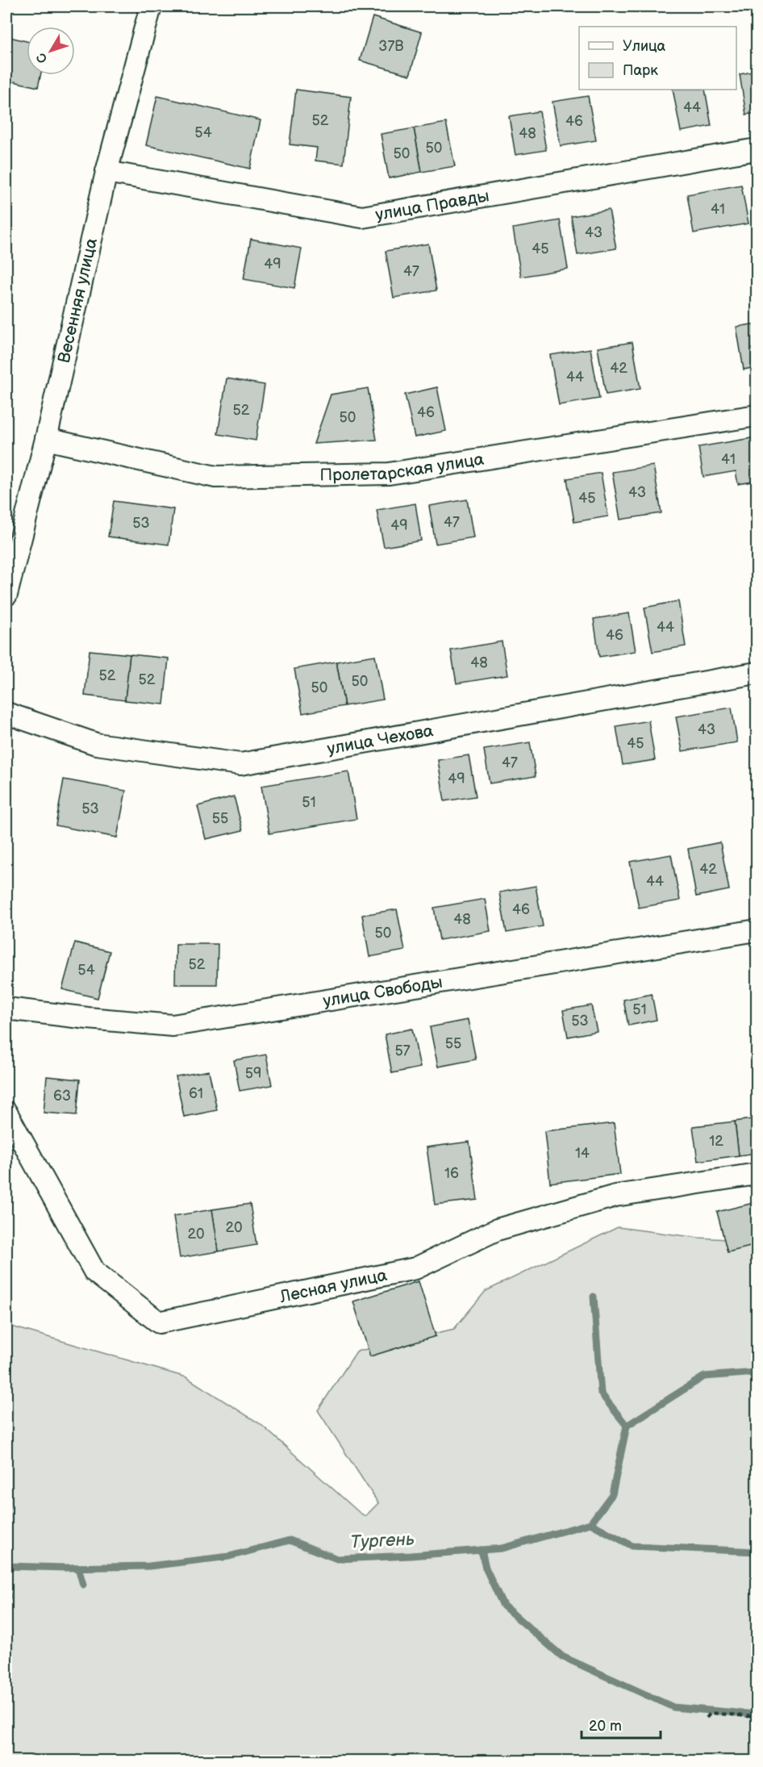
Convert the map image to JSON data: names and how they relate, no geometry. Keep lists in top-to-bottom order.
{
  "streets": {
    "street": [
      "улица Правды",
      "Весенняя улица",
      "Пролетарская улица",
      "улица Чехова",
      "улица Свободы",
      "Лесная улица"
    ]
  },
  "crossings": [
    ["улица Правды", "Весенняя улица"],
    ["Весенняя улица", "Пролетарская улица"]
  ],
  "water": ["Тургень"],
  "house_numbers": [
    "37В",
    "44",
    "52",
    "46",
    "54",
    "48",
    "50",
    "50",
    "41",
    "43",
    "45",
    "49",
    "47",
    "42",
    "44",
    "52",
    "46",
    "50",
    "41",
    "43",
    "45",
    "47",
    "53",
    "49",
    "44",
    "46",
    "48",
    "52",
    "52",
    "50",
    "50",
    "43",
    "45",
    "47",
    "49",
    "51",
    "53",
    "55",
    "42",
    "44",
    "46",
    "48",
    "50",
    "52",
    "54",
    "51",
    "53",
    "55",
    "57",
    "59",
    "61",
    "63",
    "12",
    "14",
    "16",
    "20",
    "20"
  ],
  "legend": ["Улица", "Парк"],
  "scale_bar": "20 m",
  "north": "bottom left"
}
